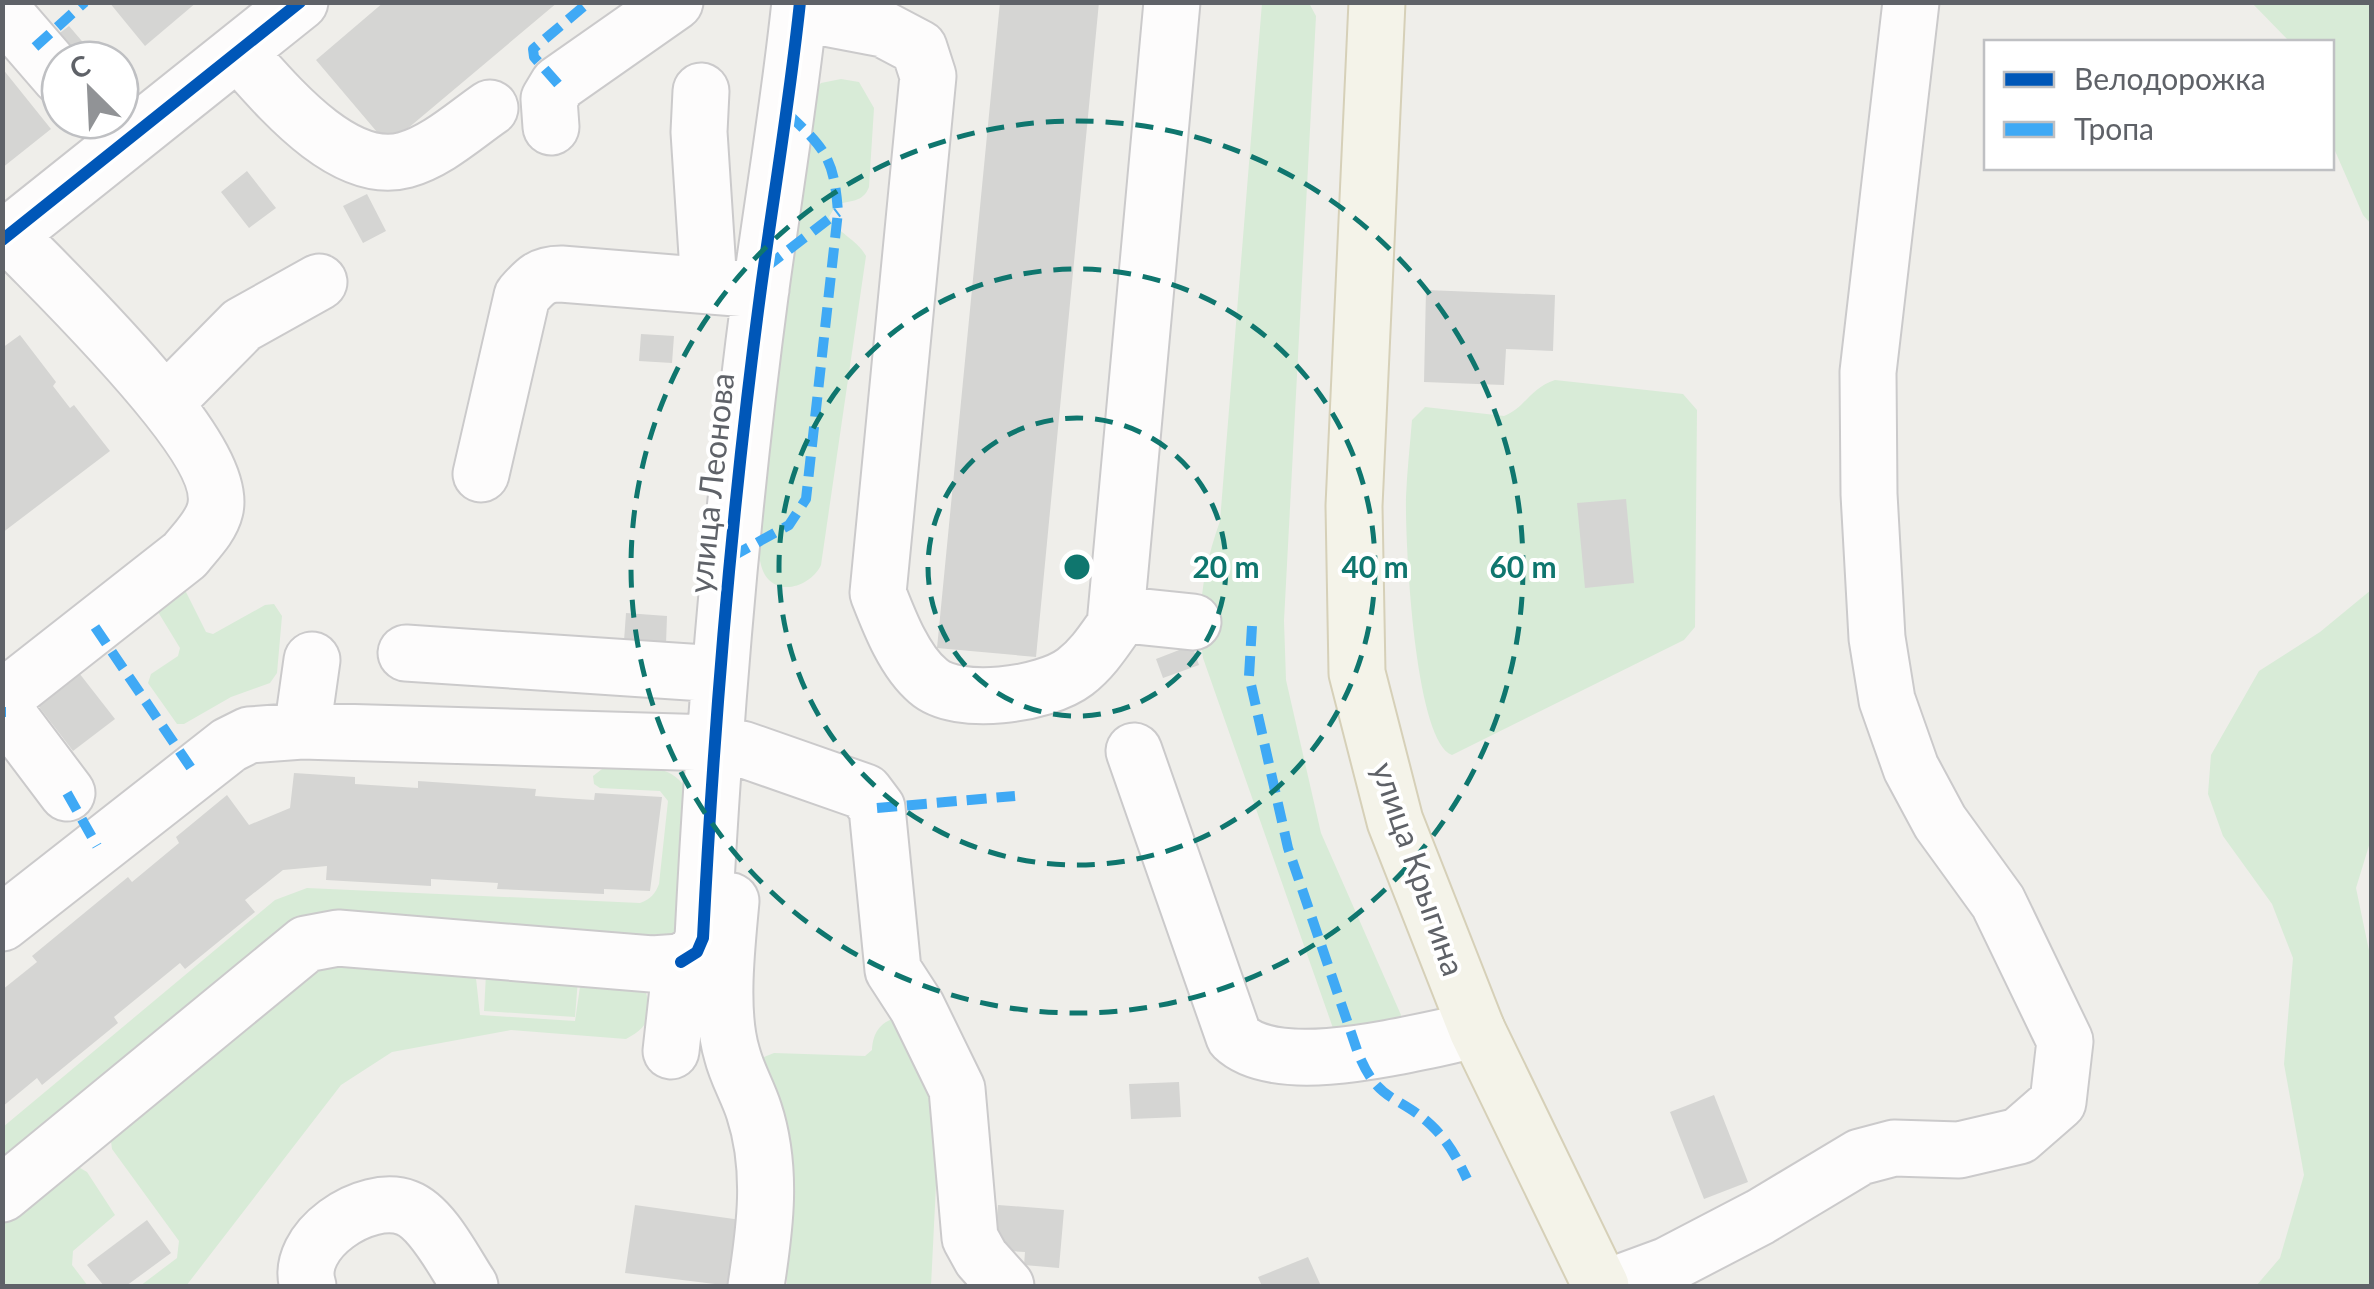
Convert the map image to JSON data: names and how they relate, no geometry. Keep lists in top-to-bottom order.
{
  "streets": {
    "main road": ["улица Крыгина"],
    "street": ["улица Леонова"]
  },
  "legend": ["Велодорожка", "Тропа"],
  "north": "top left",
  "rings": ["20 m", "40 m", "60 m"]
}
